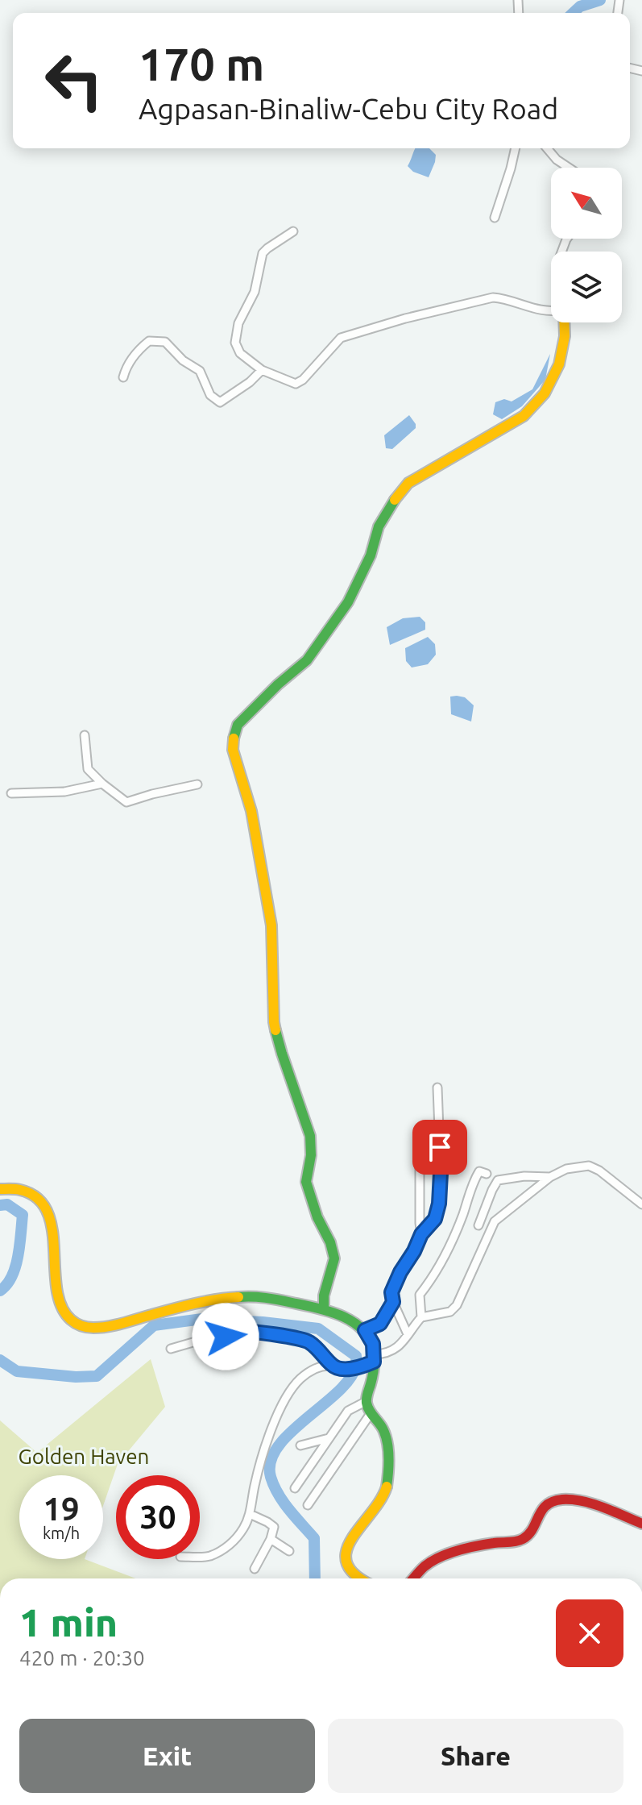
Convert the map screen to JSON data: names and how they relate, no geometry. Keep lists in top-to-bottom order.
{
  "parks": ["Golden Haven"],
  "north": "top left",
  "page": {
    "turn": ["170 m", "Agpasan-Binaliw-Cebu City Road"],
    "speed": "19 km/h",
    "limit": "30",
    "heading": ["1 min", "420 m · 20:30"],
    "buttons": ["Exit", "Share"]
  }
}
